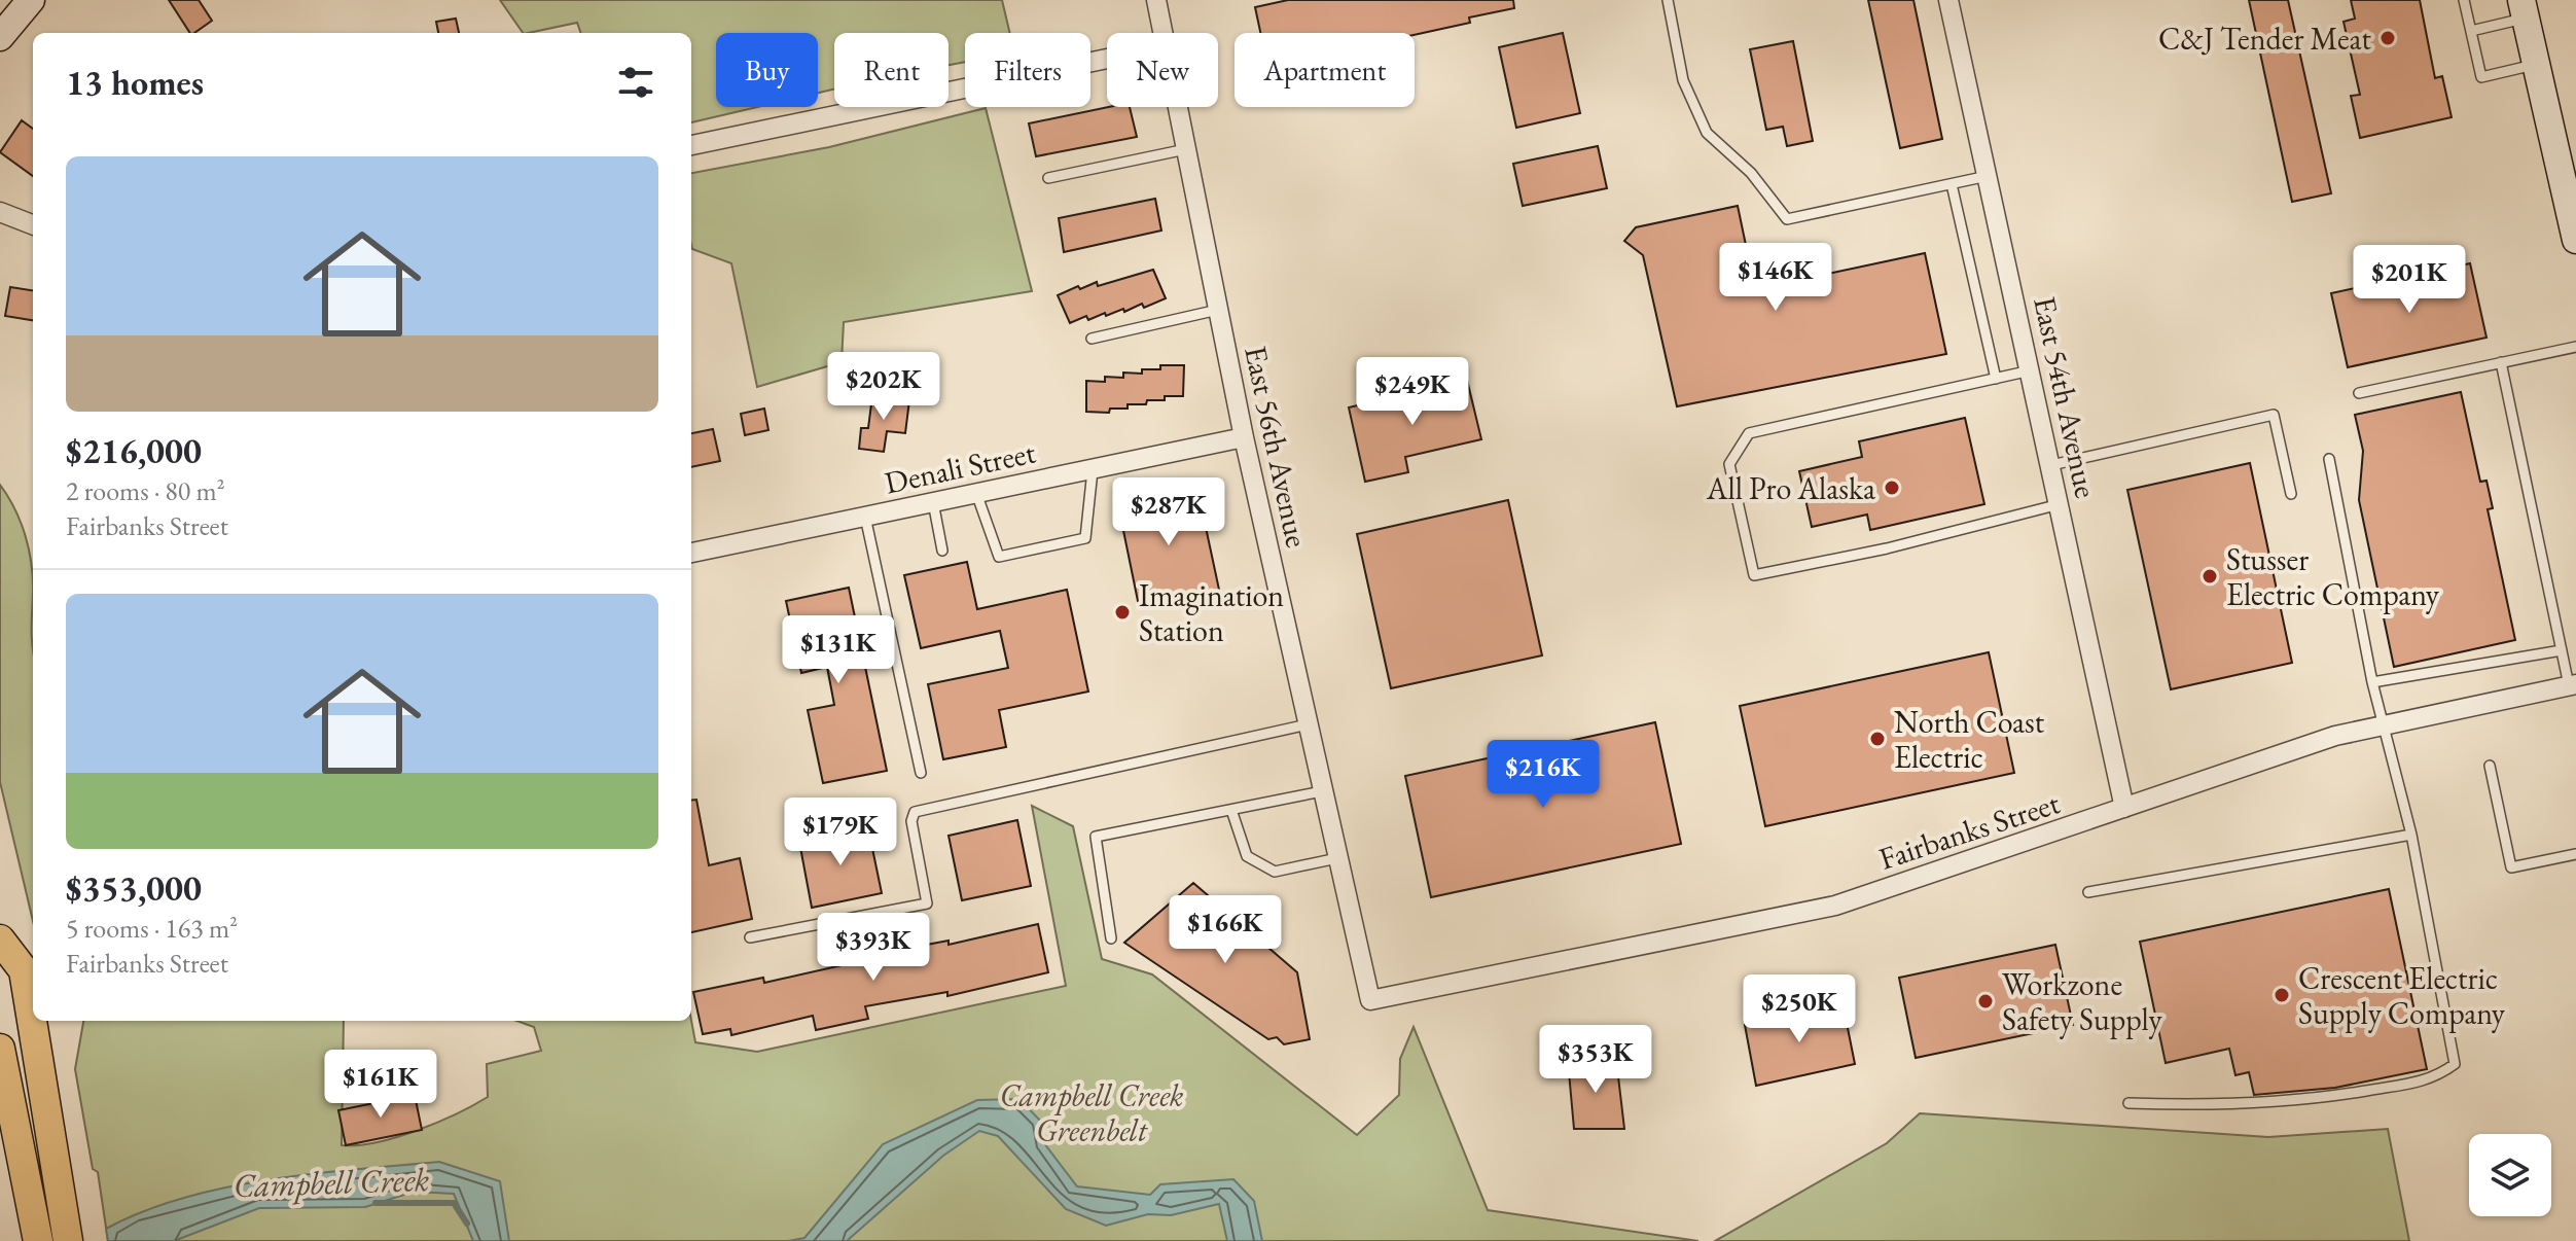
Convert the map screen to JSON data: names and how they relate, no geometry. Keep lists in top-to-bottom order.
{
  "streets": {
    "street": [
      "East 54th Avenue",
      "East 56th Avenue",
      "Denali Street",
      "Fairbanks Street"
    ]
  },
  "crossings": [
    ["East 54th Avenue", "Fairbanks Street"],
    ["East 56th Avenue", "Denali Street"],
    ["East 56th Avenue", "Fairbanks Street"]
  ],
  "water": ["Campbell Creek"],
  "parks": ["Campbell Creek Greenbelt"],
  "places": [
    "C&J Tender Meat",
    "All Pro Alaska",
    "Stusser Electric Company",
    "Imagination Station",
    "North Coast Electric",
    "Crescent Electric Supply Company",
    "Workzone Safety Supply"
  ],
  "page": {
    "chip": [
      "Buy",
      "Rent",
      "Filters",
      "New",
      "Apartment"
    ],
    "heading": "13 homes",
    "list": [
      {
        "name": "$216,000",
        "note": "2 rooms · 80 m² · Fairbanks Street"
      },
      {
        "name": "$353,000",
        "note": "5 rooms · 163 m² · Fairbanks Street"
      }
    ],
    "price": [
      "$146K",
      "$201K",
      "$202K",
      "$249K",
      "$287K",
      "$131K",
      "$216K",
      "$179K",
      "$166K",
      "$393K",
      "$250K",
      "$353K",
      "$161K"
    ]
  }
}
